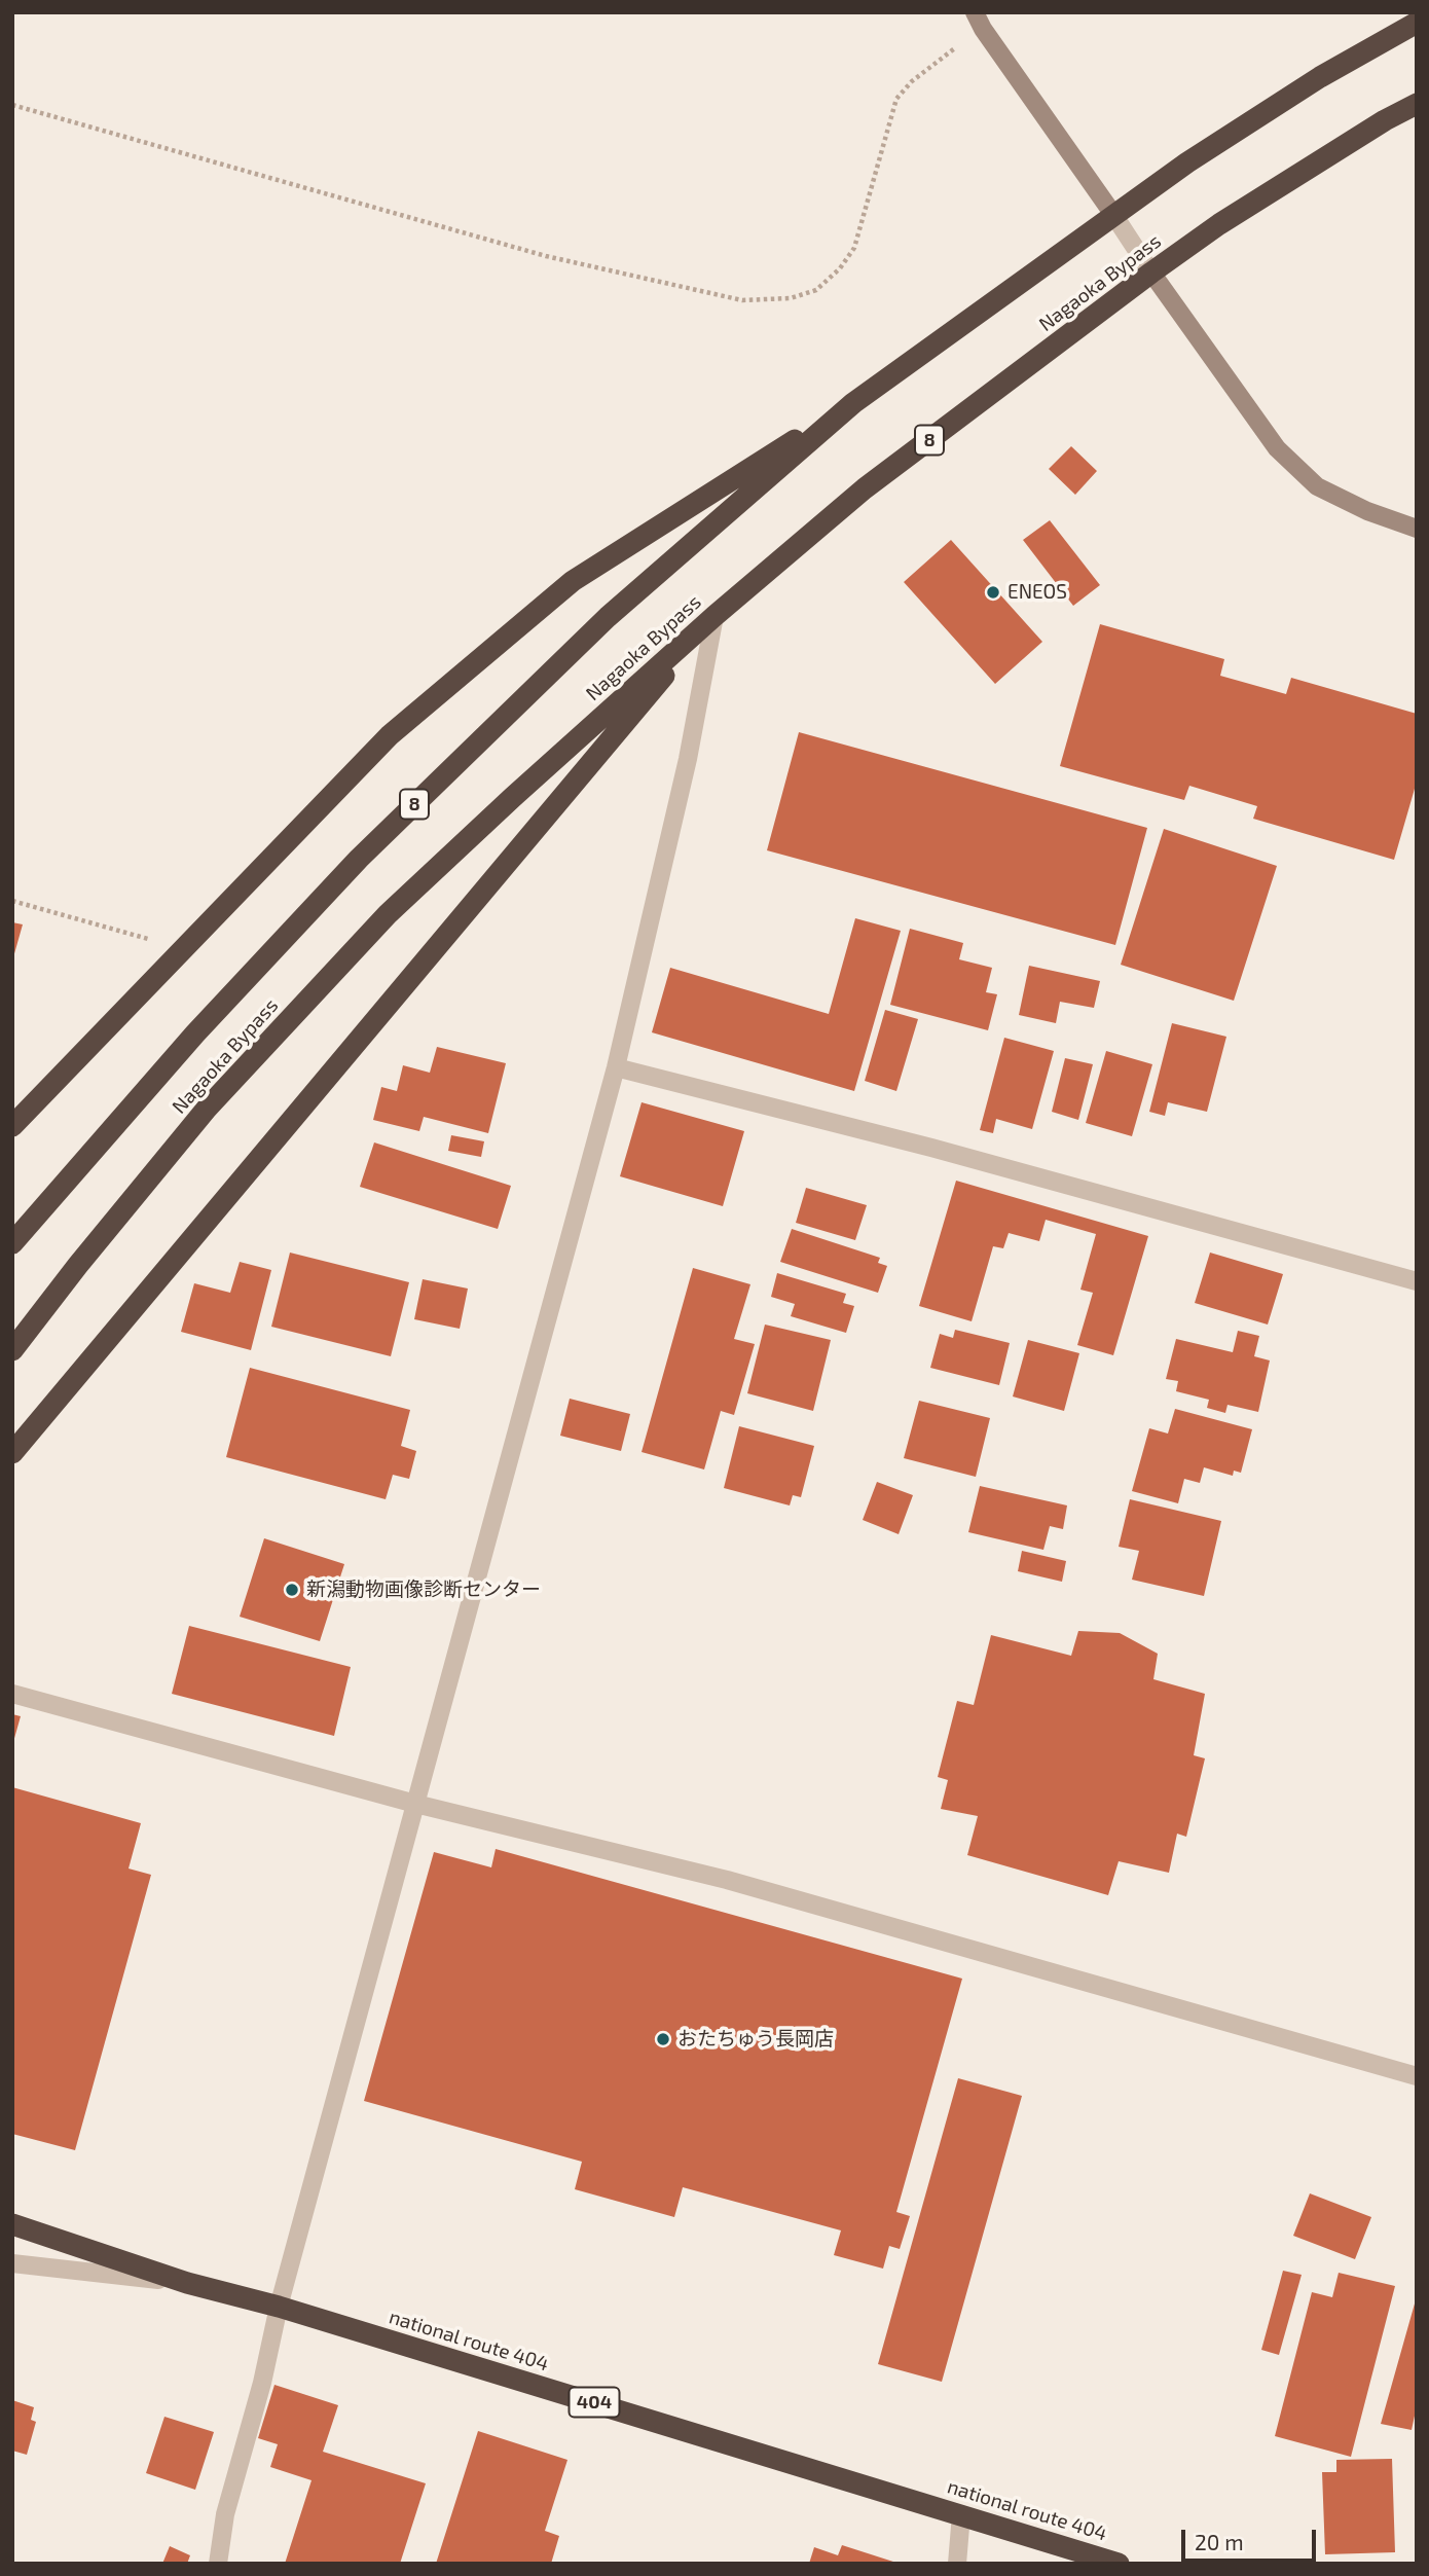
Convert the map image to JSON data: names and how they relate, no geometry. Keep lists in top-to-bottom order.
{
  "streets": {
    "highway": [
      "Nagaoka Bypass",
      "8",
      "national route 404",
      "404"
    ]
  },
  "places": ["ENEOS", "新潟動物画像診断センター", "おたちゅう長岡店"],
  "scale_bar": "20 m"
}
